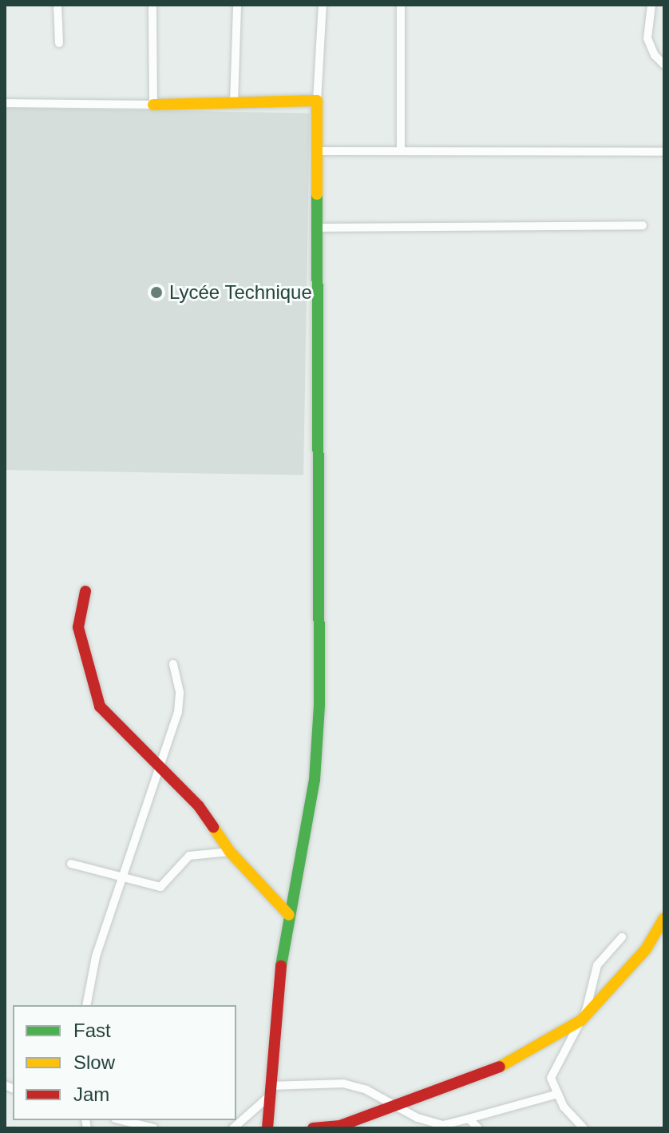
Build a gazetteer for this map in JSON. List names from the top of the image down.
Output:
{
  "places": ["Lycée Technique"],
  "legend": ["Fast", "Slow", "Jam"]
}
